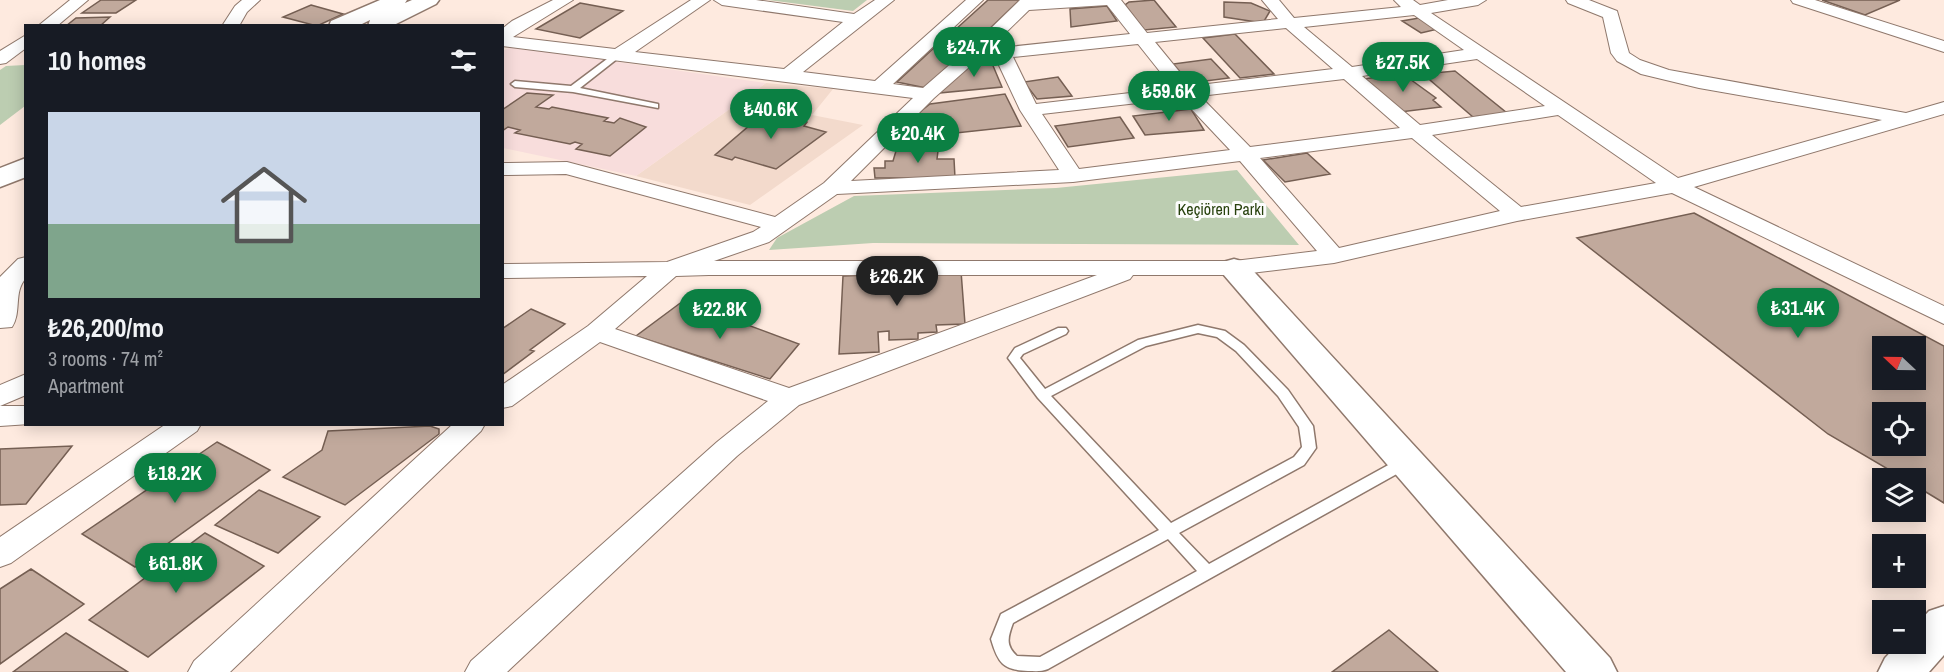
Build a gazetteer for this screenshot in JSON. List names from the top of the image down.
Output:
{
  "parks": ["Keçiören Parkı"],
  "north": "left",
  "page": {
    "heading": "10 homes",
    "price": [
      "₺24.7K",
      "₺27.5K",
      "₺59.6K",
      "₺40.6K",
      "₺20.4K",
      "₺26.2K",
      "₺31.4K",
      "₺22.8K",
      "₺18.2K",
      "₺61.8K"
    ],
    "list": [
      {
        "name": "₺26,200/mo",
        "note": "3 rooms · 74 m² · Apartment"
      }
    ],
    "map_buttons": ["+", "−"]
  }
}
